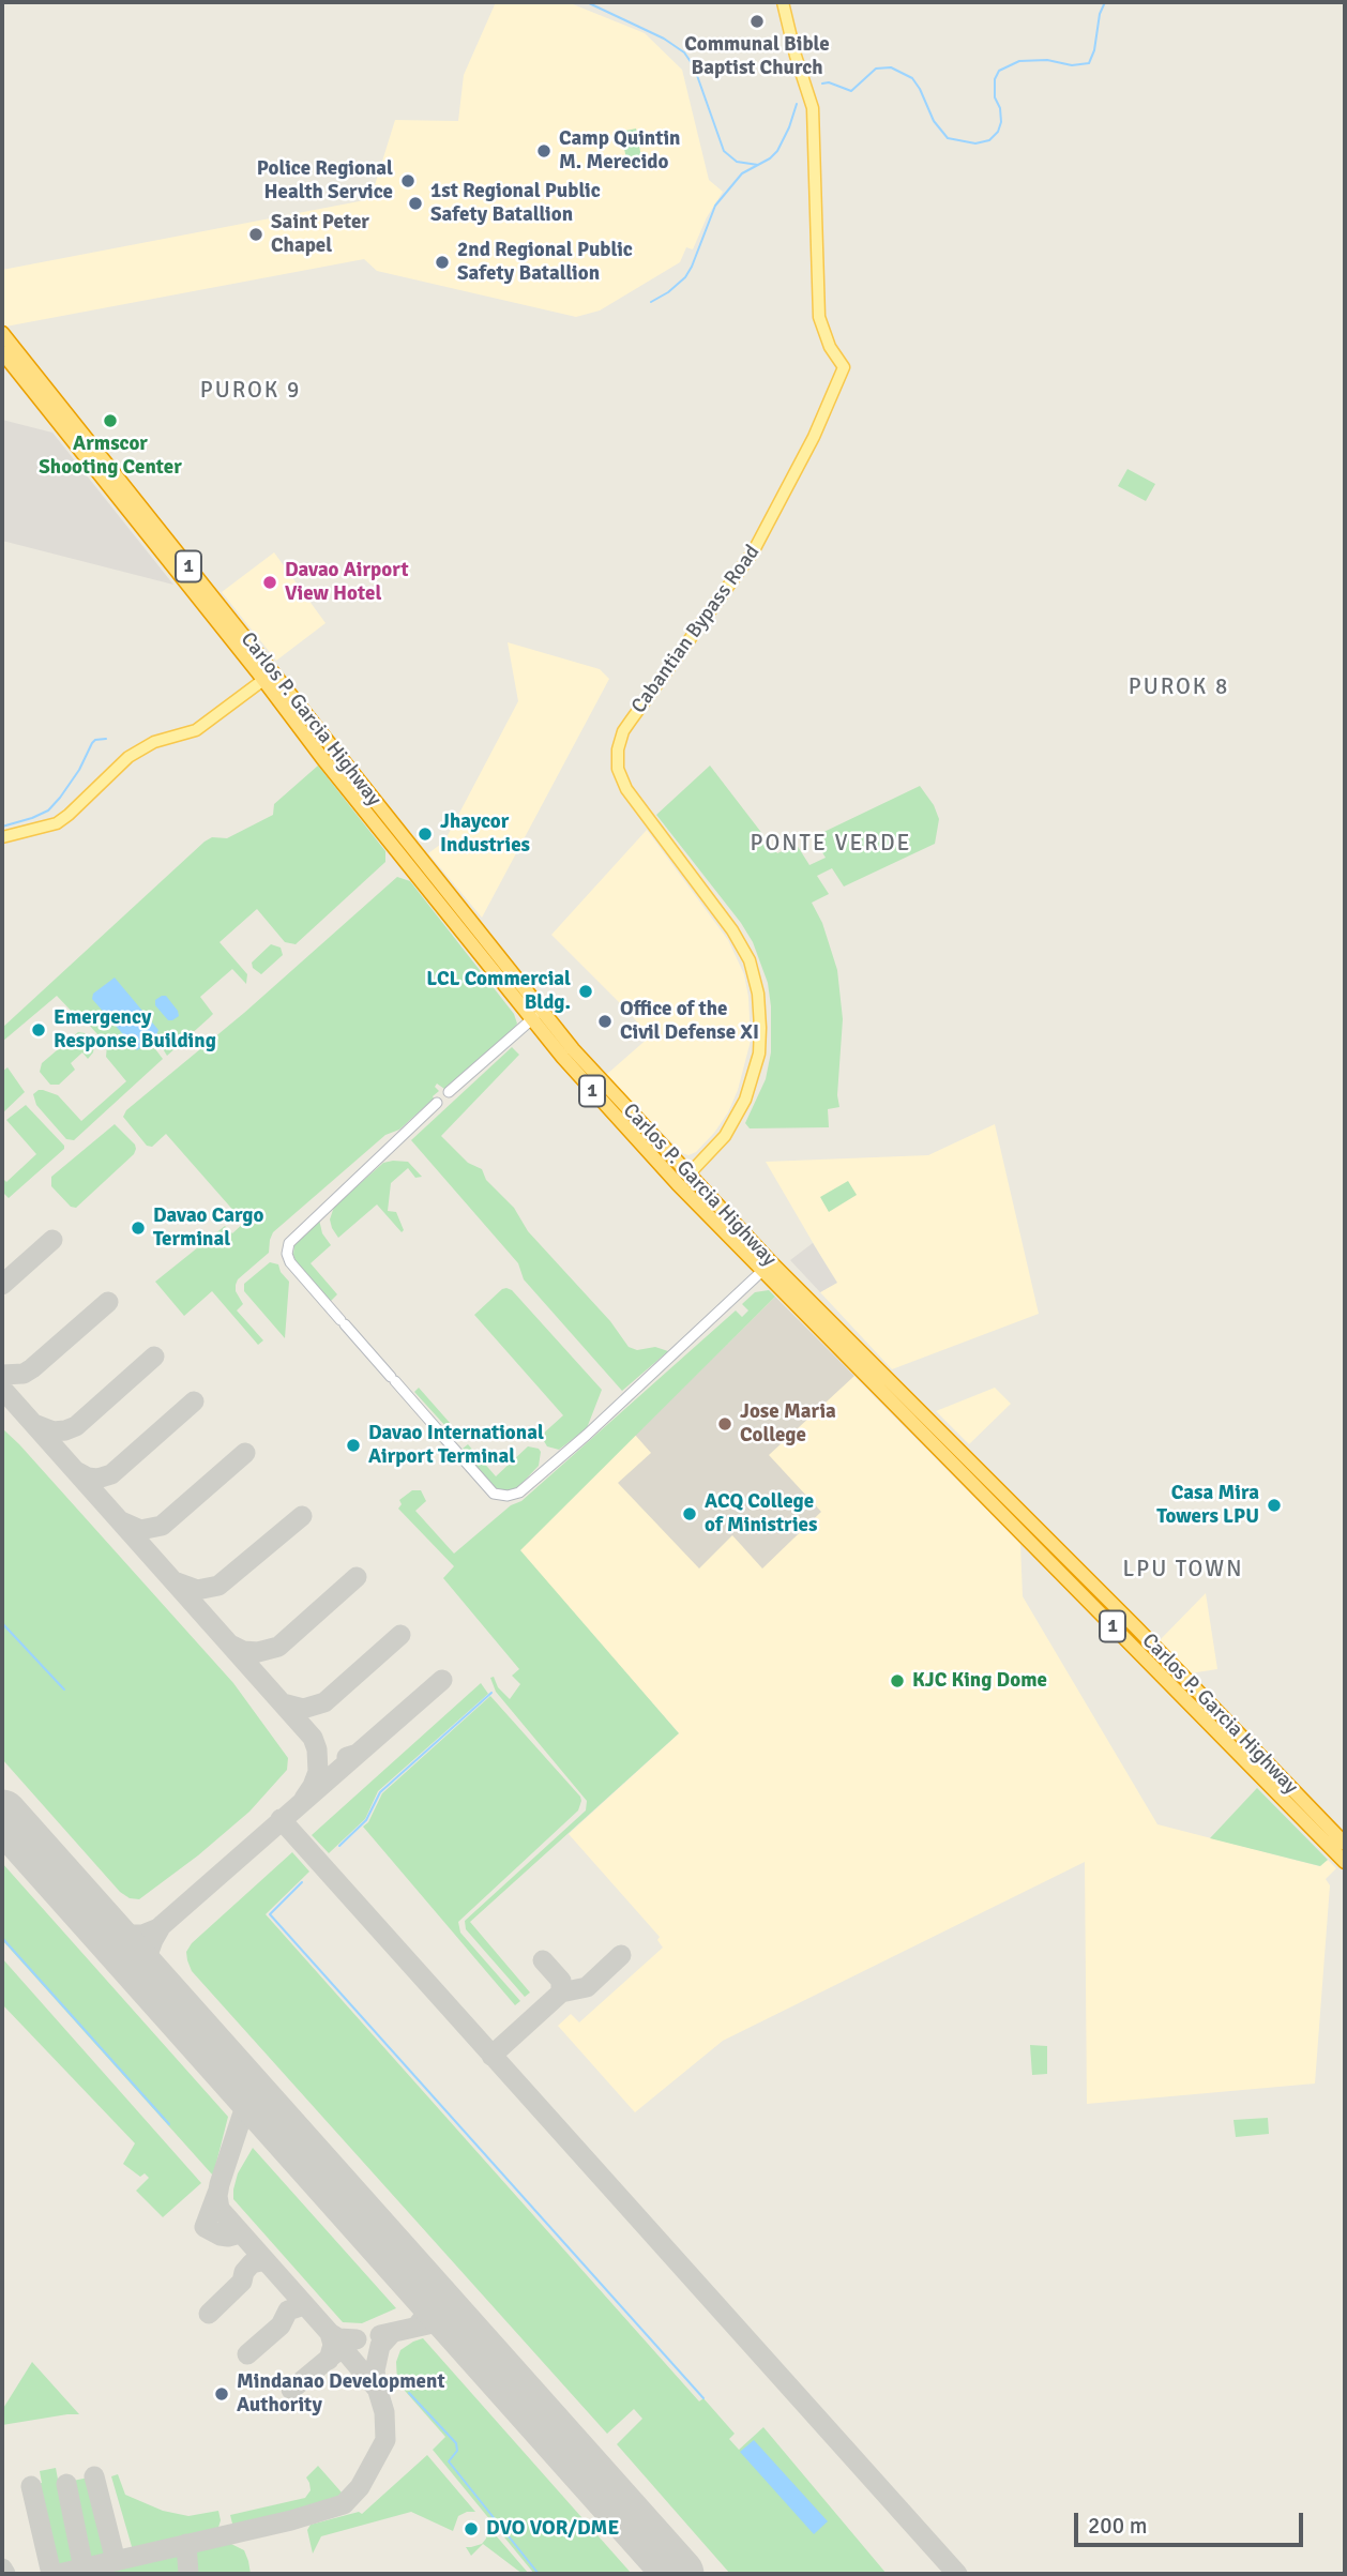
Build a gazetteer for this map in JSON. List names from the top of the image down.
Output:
{
  "streets": {
    "highway": ["1", "Carlos P. Garcia Highway"],
    "main road": ["Cabantian Bypass Road"]
  },
  "crossings": [
    ["Cabantian Bypass Road", "Carlos P. Garcia Highway"]
  ],
  "districts": [
    "PUROK 9",
    "PUROK 8",
    "PONTE VERDE",
    "LPU TOWN"
  ],
  "places": [
    "Communal Bible Baptist Church",
    "Camp Quintin M. Merecido",
    "Police Regional Health Service",
    "1st Regional Public Safety Batallion",
    "Saint Peter Chapel",
    "2nd Regional Public Safety Batallion",
    "Armscor Shooting Center",
    "Davao Airport View Hotel",
    "Jhaycor Industries",
    "LCL Commercial Bldg.",
    "Office of the Civil Defense XI",
    "Emergency Response Building",
    "Davao Cargo Terminal",
    "Jose Maria College",
    "Davao International Airport Terminal",
    "Casa Mira Towers LPU",
    "ACQ College of Ministries",
    "KJC King Dome",
    "Mindanao Development Authority",
    "DVO VOR/DME"
  ],
  "scale_bar": "200 m"
}
